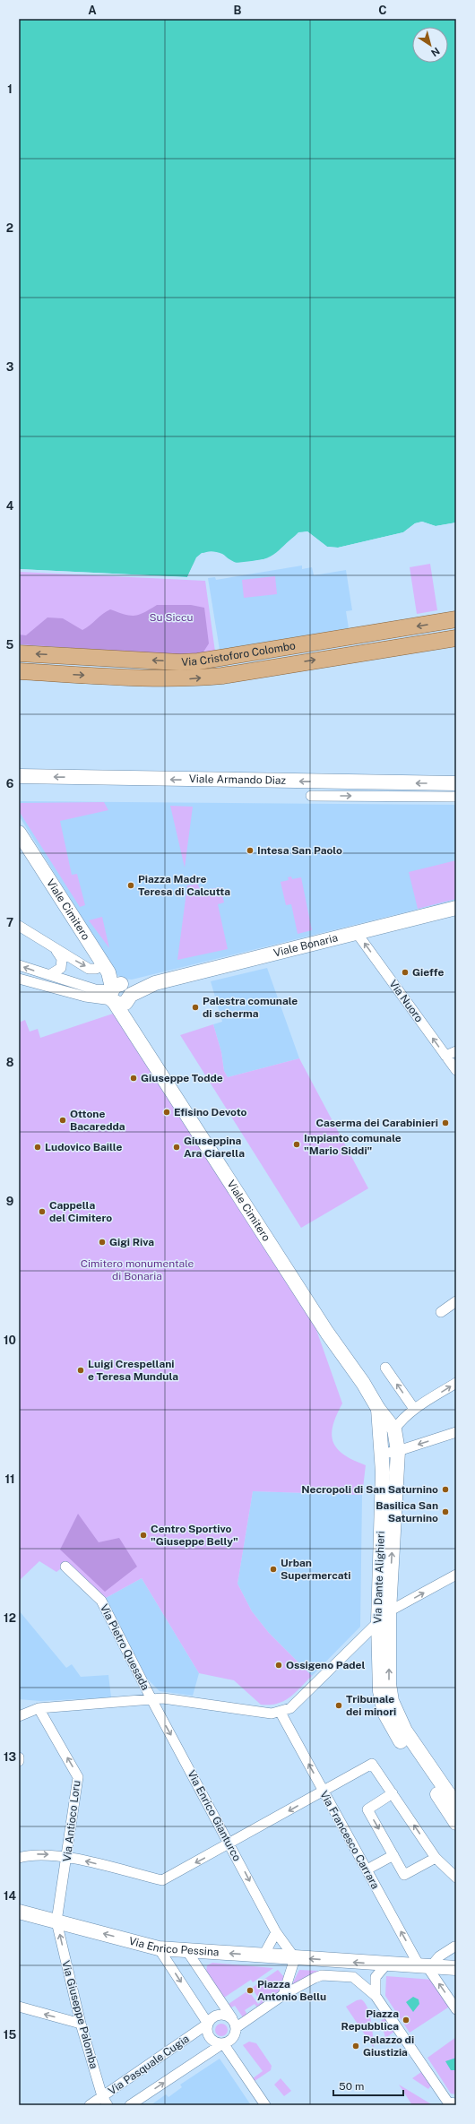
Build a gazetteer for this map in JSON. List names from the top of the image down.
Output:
{
  "streets": {
    "main road": [
      "Via Cristoforo Colombo",
      "Viale Armando Diaz",
      "Viale Cimitero",
      "Viale Bonaria",
      "Via Dante Alighieri",
      "Via Enrico Pessina"
    ],
    "street": [
      "Via Nuoro",
      "Via Pietro Quesada",
      "Via Enrico Gianturco",
      "Via Antioco Loru",
      "Via Francesco Carrara",
      "Via Giuseppe Palomba",
      "Via Pasquale Cugia"
    ]
  },
  "crossings": [
    ["Viale Cimitero", "Viale Bonaria"],
    ["Viale Cimitero", "Via Dante Alighieri"],
    ["Viale Bonaria", "Via Nuoro"],
    ["Via Pietro Quesada", "Via Enrico Gianturco"],
    ["Via Enrico Gianturco", "Via Enrico Pessina"],
    ["Via Antioco Loru", "Via Enrico Pessina"],
    ["Via Antioco Loru", "Via Giuseppe Palomba"],
    ["Via Enrico Pessina", "Via Giuseppe Palomba"],
    ["Via Giuseppe Palomba", "Via Pasquale Cugia"]
  ],
  "one_way": [
    "Viale Armando Diaz",
    "Via Nuoro",
    "Via Enrico Gianturco",
    "Via Antioco Loru",
    "Via Enrico Pessina",
    "Via Giuseppe Palomba"
  ],
  "parks": ["Su Siccu", "Cimitero monumentale di Bonaria"],
  "places": [
    "Intesa San Paolo",
    "Piazza Madre Teresa di Calcutta",
    "Gieffe",
    "Palestra comunale di scherma",
    "Giuseppe Todde",
    "Efisino Devoto",
    "Ottone Bacaredda",
    "Caserma dei Carabinieri",
    "Impianto comunale \"Mario Siddi\"",
    "Ludovico Baille",
    "Giuseppina Ara Ciarella",
    "Cappella del Cimitero",
    "Gigi Riva",
    "Luigi Crespellani e Teresa Mundula",
    "Necropoli di San Saturnino",
    "Basilica San Saturnino",
    "Centro Sportivo \"Giuseppe Belly\"",
    "Urban Supermercati",
    "Ossigeno Padel",
    "Tribunale dei minori",
    "Piazza Antonio Bellu",
    "Piazza Repubblica",
    "Palazzo di Giustizia"
  ],
  "scale_bar": "50 m",
  "north": "bottom right",
  "grid": {
    "columns": ["A", "B", "C"],
    "rows": [
      "1",
      "2",
      "3",
      "4",
      "5",
      "6",
      "7",
      "8",
      "9",
      "10",
      "11",
      "12",
      "13",
      "14",
      "15"
    ]
  }
}
